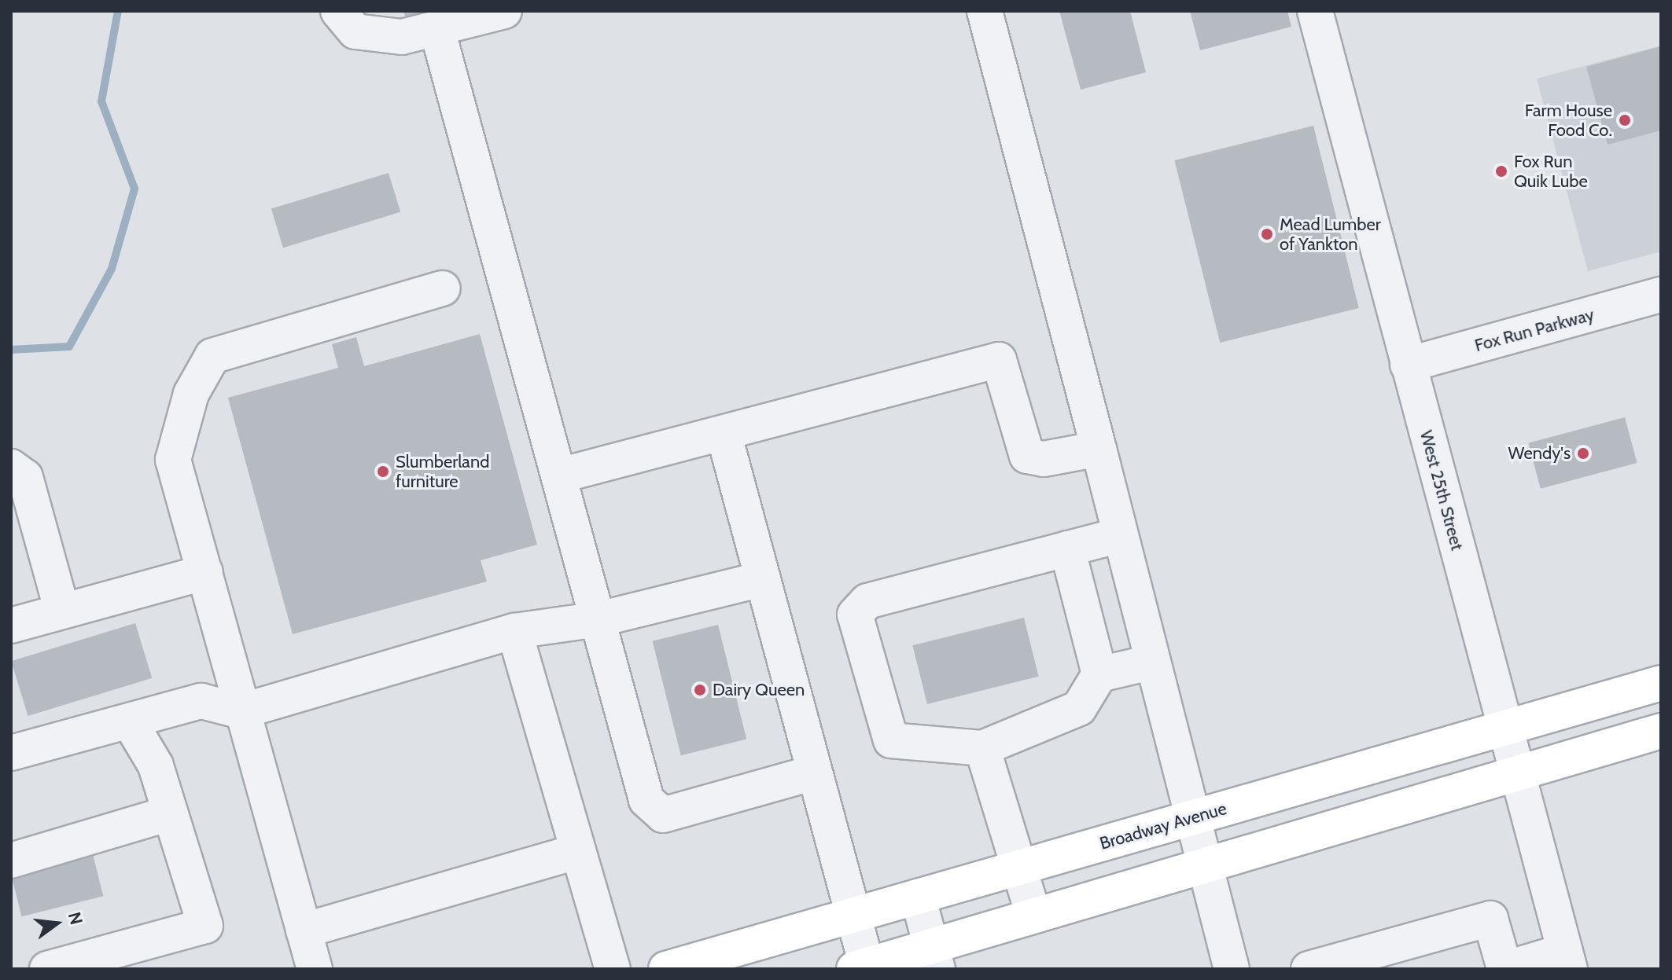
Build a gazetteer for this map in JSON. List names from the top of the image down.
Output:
{
  "streets": {
    "highway": ["Broadway Avenue"],
    "street": ["Fox Run Parkway", "West 25th Street"]
  },
  "crossings": [
    ["Fox Run Parkway", "West 25th Street"],
    ["West 25th Street", "Broadway Avenue"]
  ],
  "places": [
    "Farm House Food Co.",
    "Fox Run Quik Lube",
    "Mead Lumber of Yankton",
    "Wendy's",
    "Slumberland furniture",
    "Dairy Queen"
  ],
  "north": "right"
}
